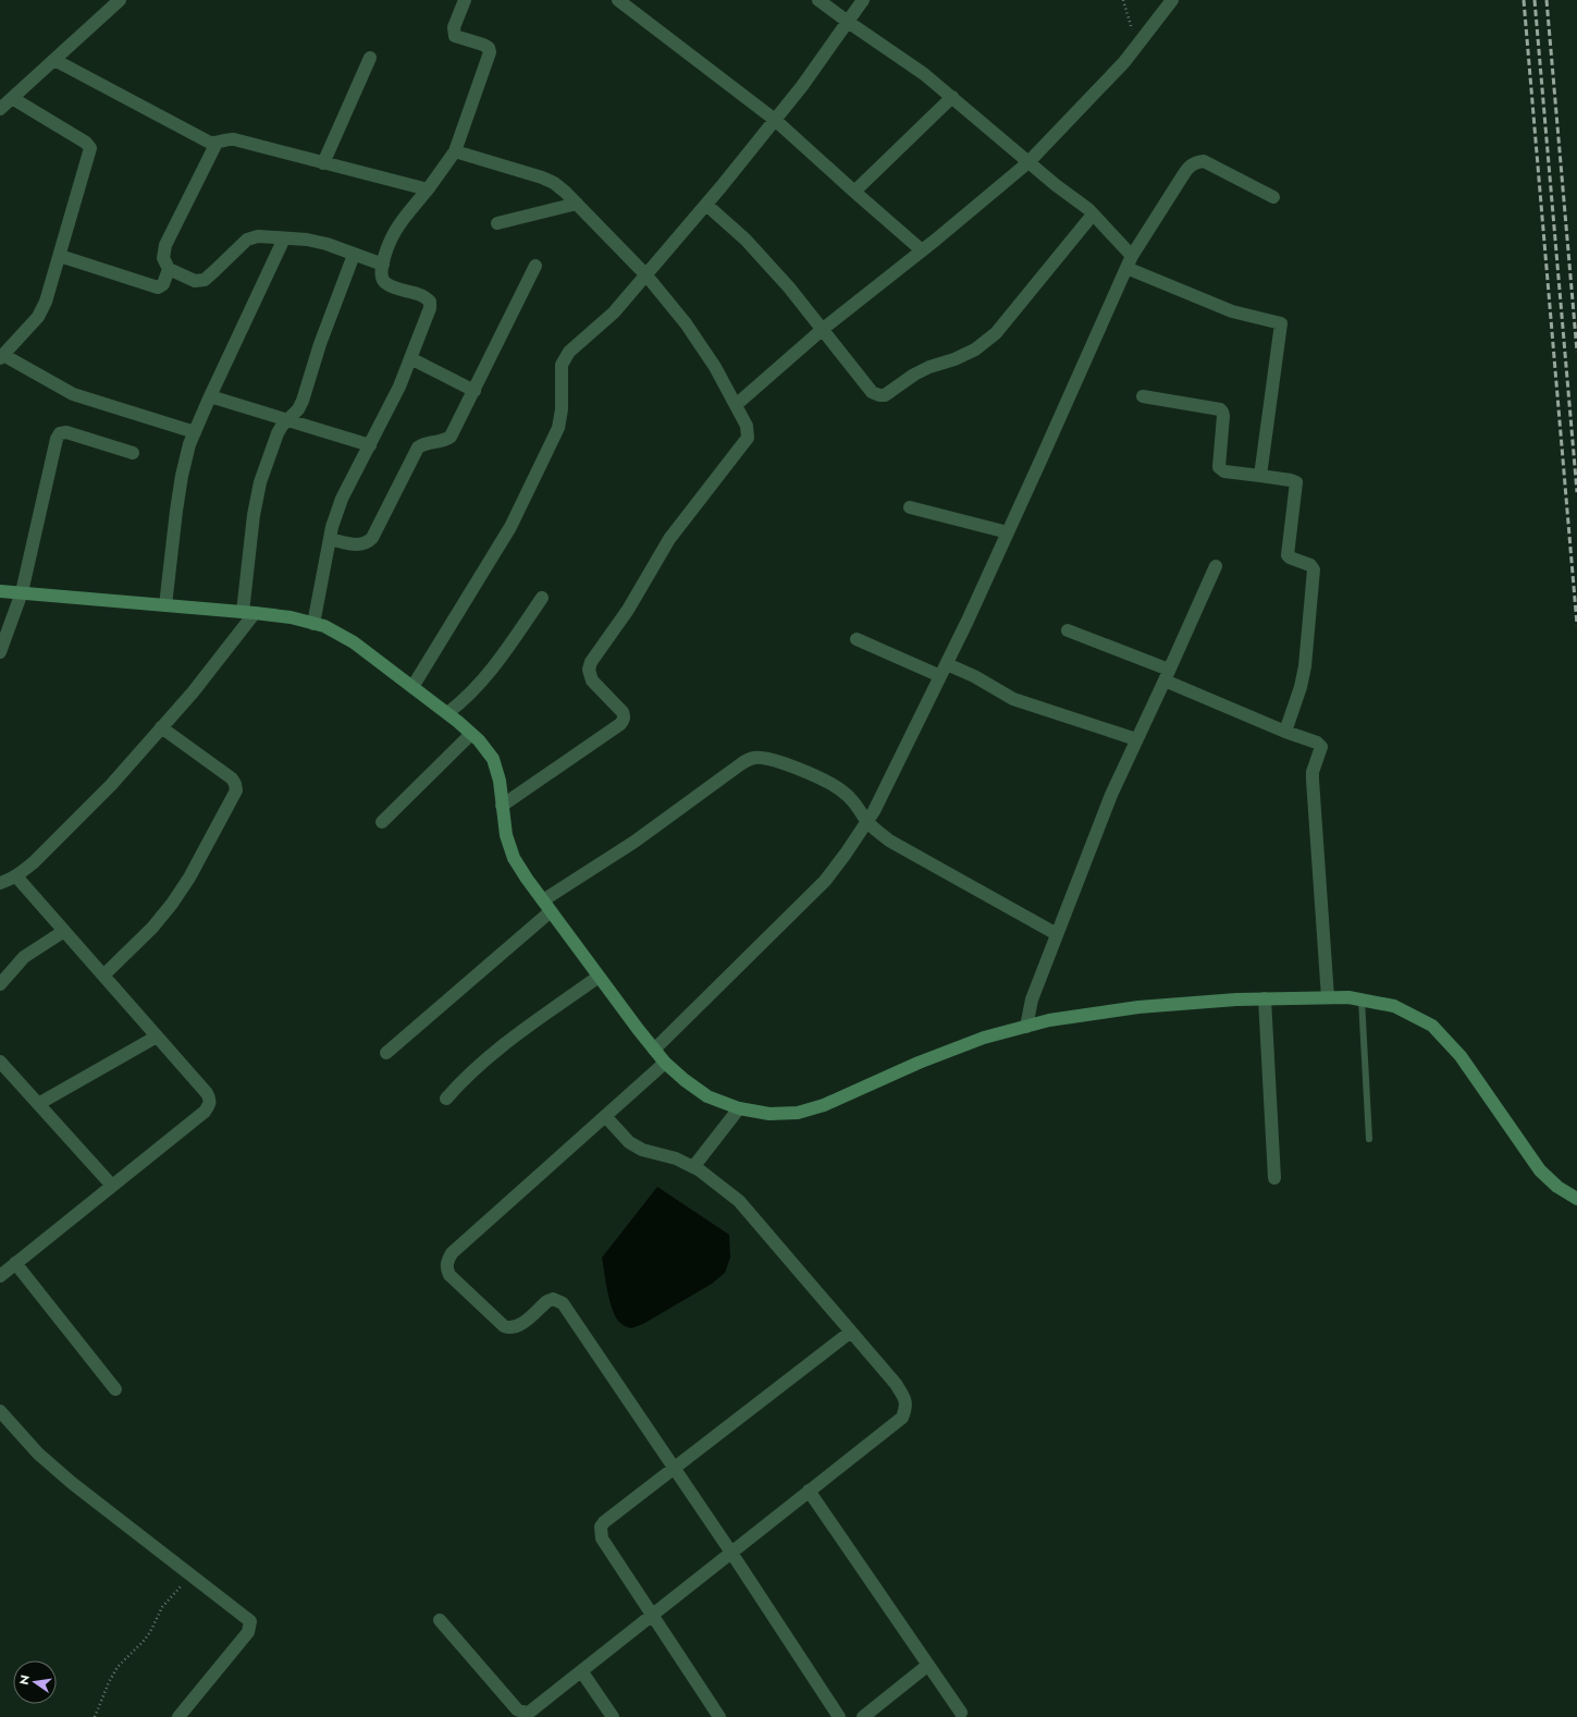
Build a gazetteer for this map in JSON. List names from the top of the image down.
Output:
{
  "north": "left"
}
